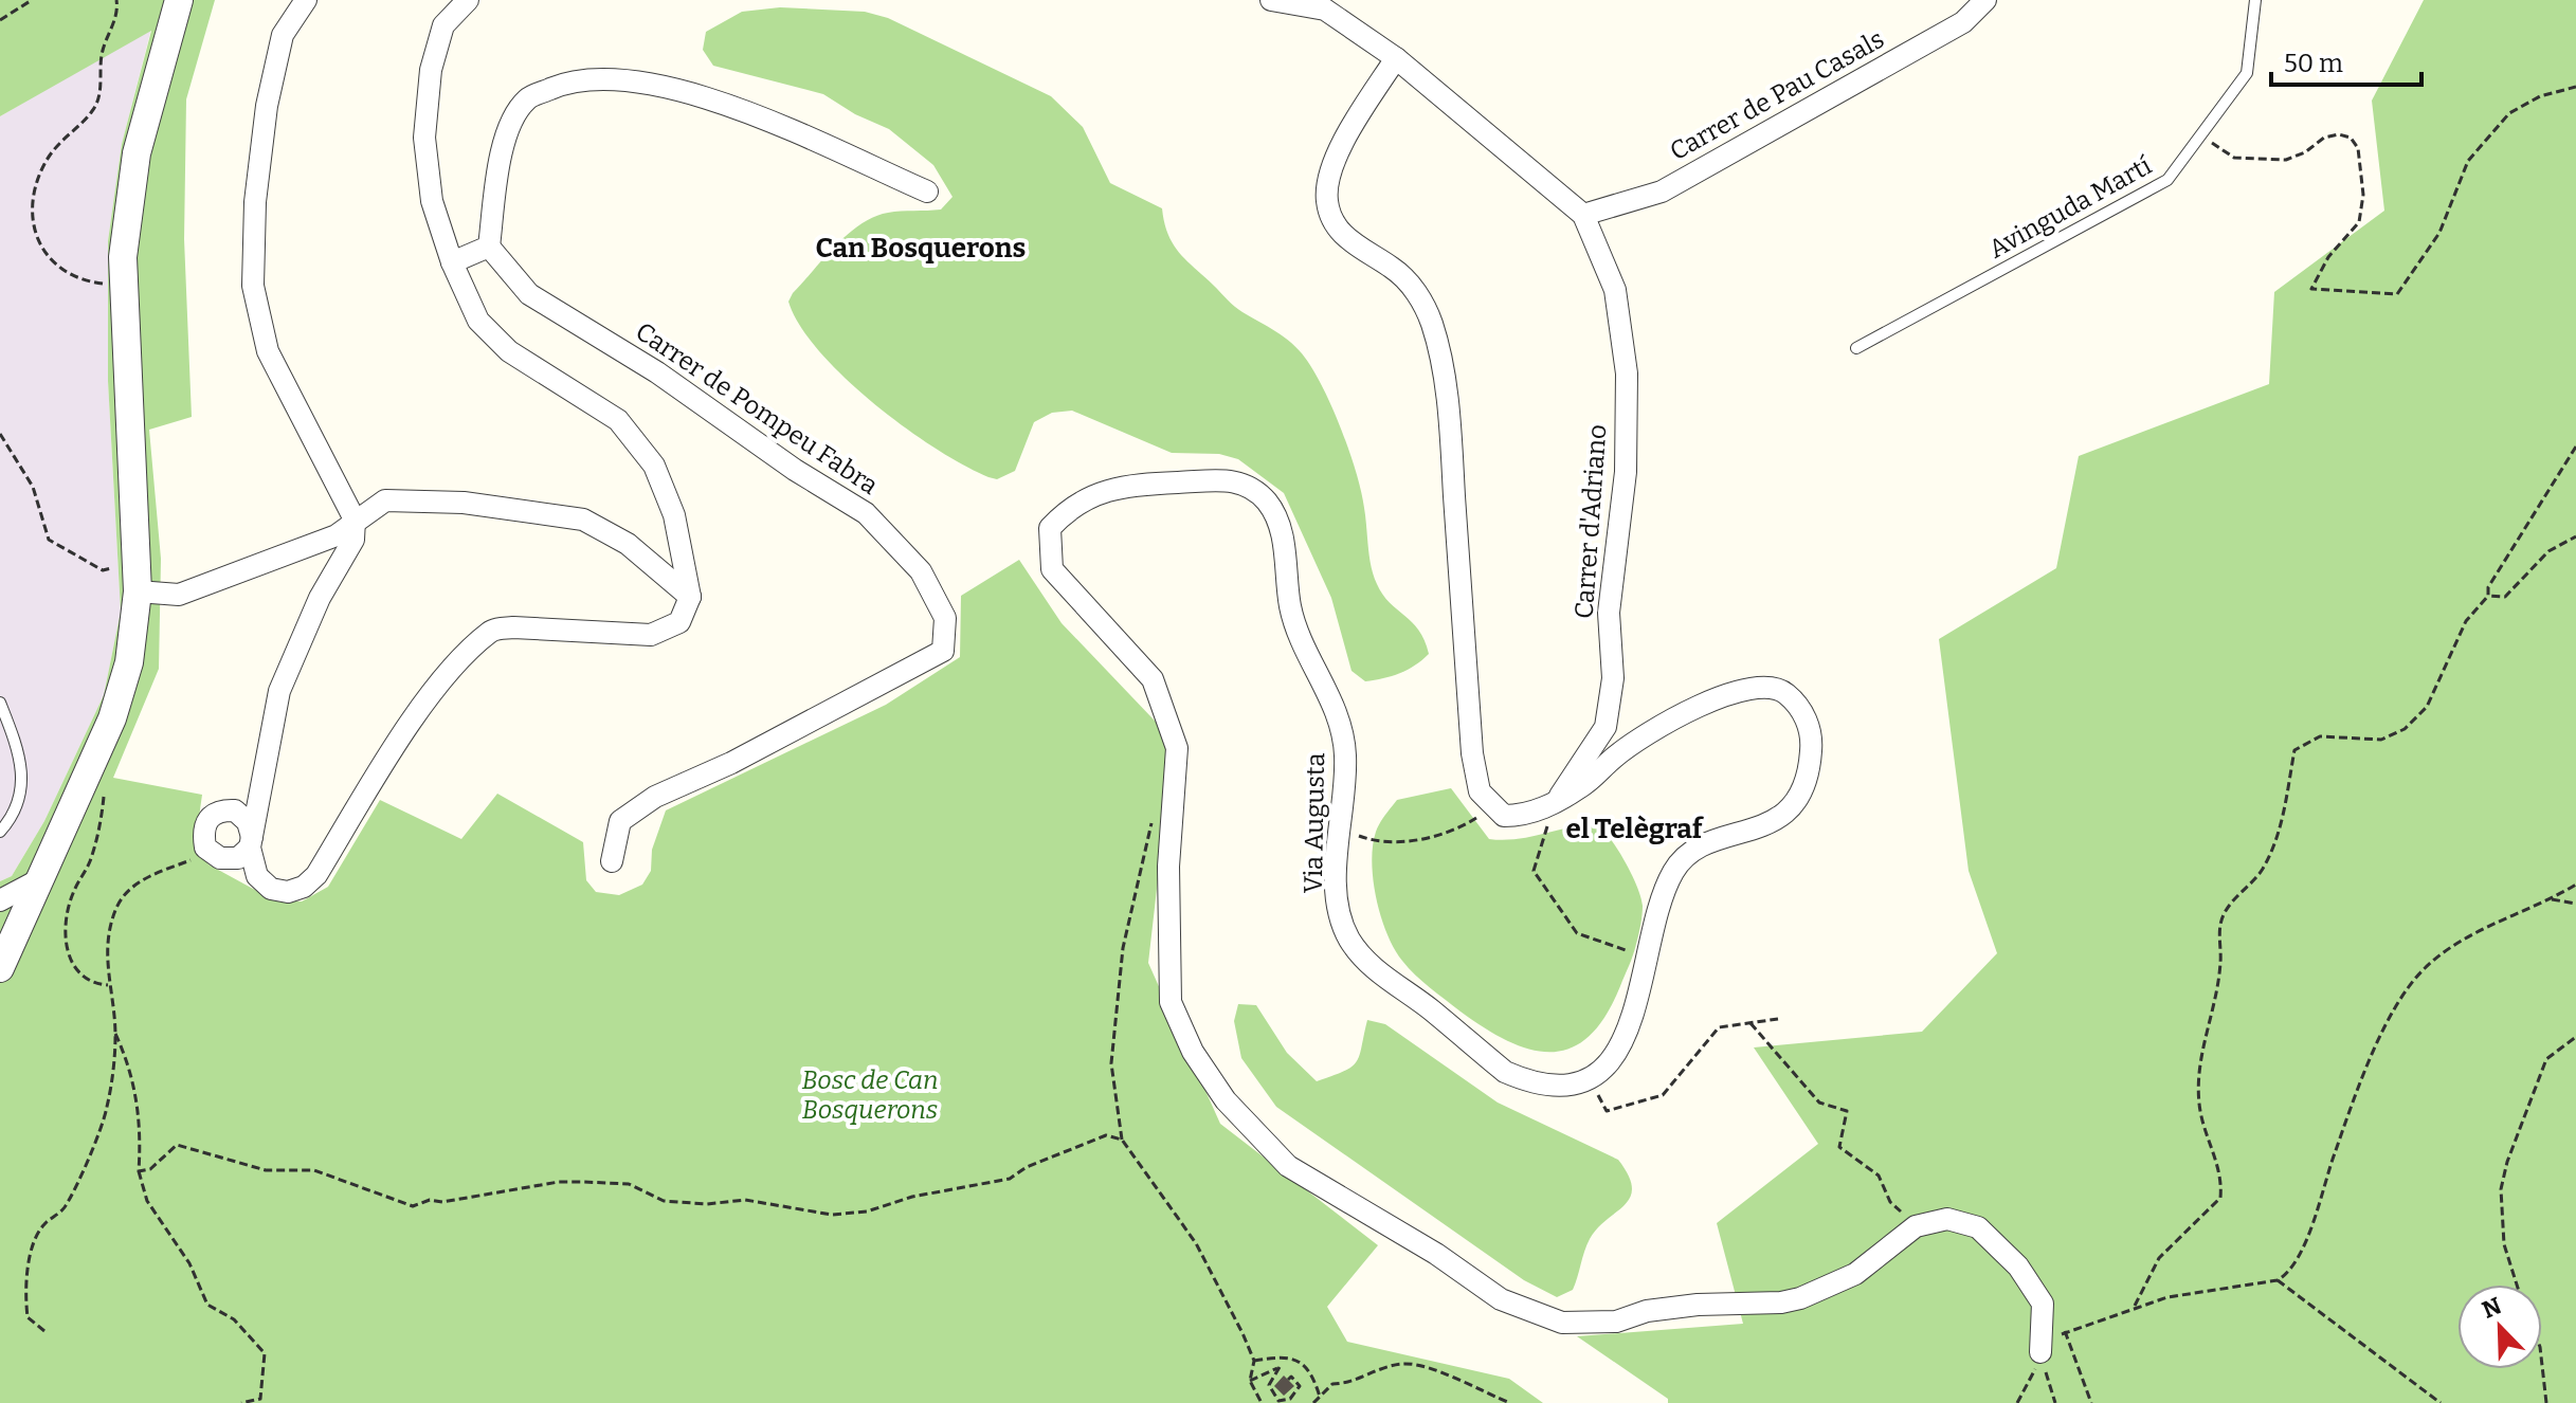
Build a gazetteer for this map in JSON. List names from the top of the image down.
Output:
{
  "streets": {
    "street": [
      "Carrer de Pau Casals",
      "Carrer de Pompeu Fabra",
      "Carrer d'Adriano",
      "Via Augusta"
    ],
    "lane": ["Avinguda Martí"]
  },
  "crossings": [
    ["Carrer de Pau Casals", "Carrer d'Adriano"]
  ],
  "districts": ["Can Bosquerons", "el Telègraf"],
  "parks": ["Bosc de Can Bosquerons"],
  "scale_bar": "50 m",
  "north": "top left"
}
